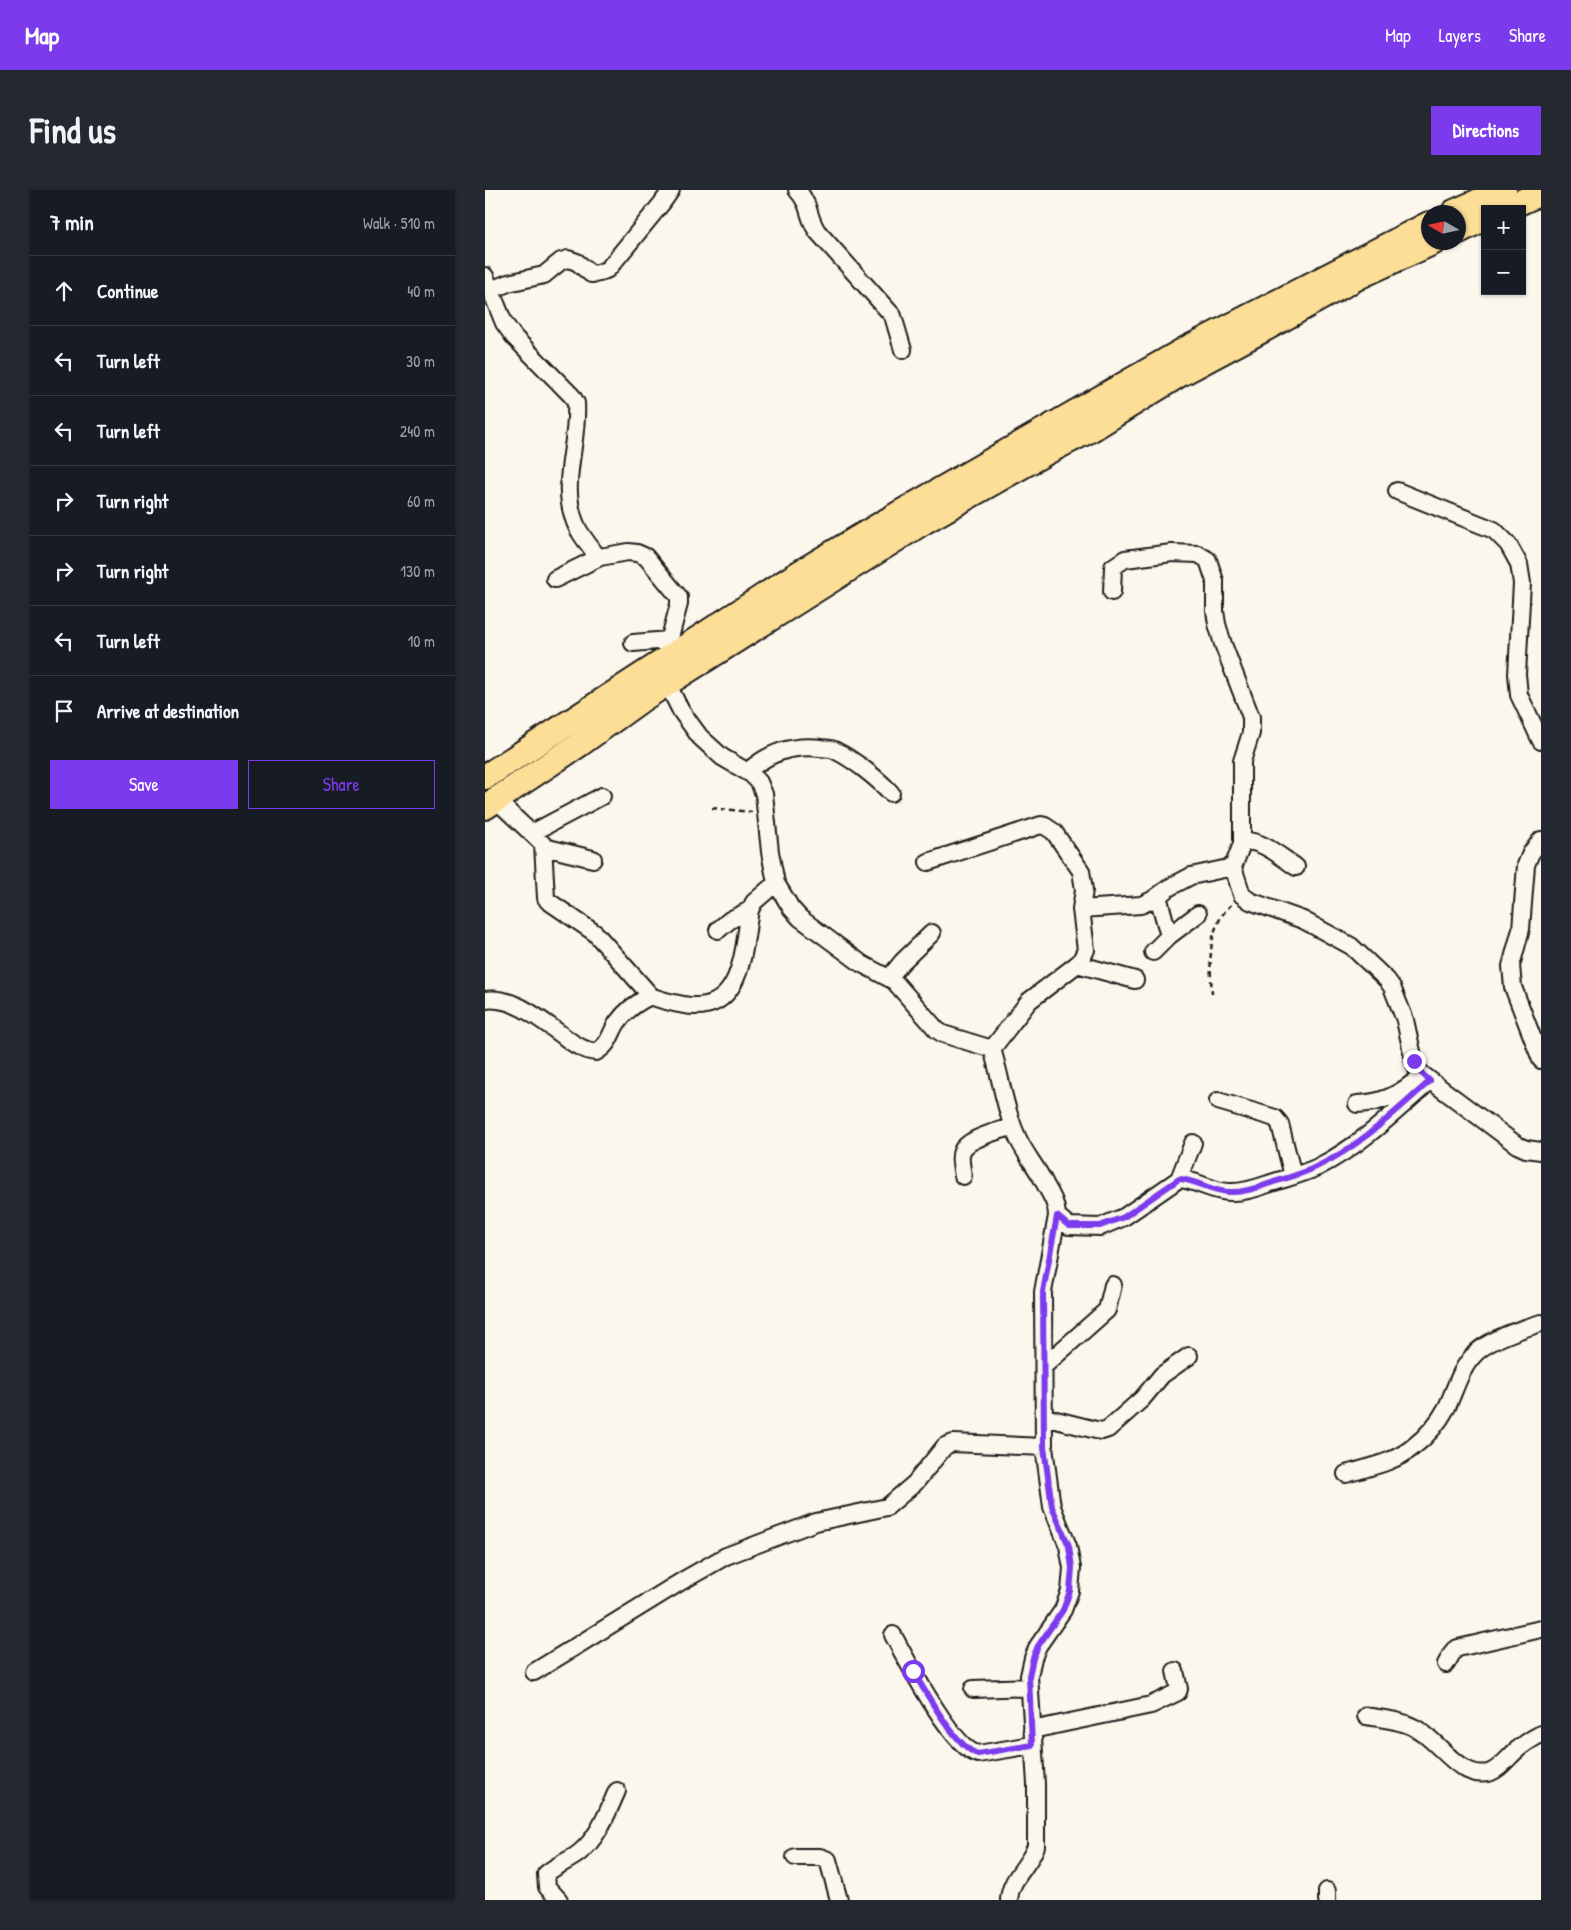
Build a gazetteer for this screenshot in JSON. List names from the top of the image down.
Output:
{
  "north": "left",
  "page": {
    "header": "Map",
    "nav": ["Map", "Layers", "Share"],
    "buttons": [
      "Directions",
      ["Save", "Share"]
    ],
    "title": "Find us",
    "heading": ["7 min", "Walk · 510 m"],
    "map_buttons": ["+", "−"],
    "list": [
      ["Continue", "40 m"],
      ["Turn left", "30 m"],
      ["Turn left", "240 m"],
      ["Turn right", "60 m"],
      ["Turn right", "130 m"],
      ["Turn left", "10 m"],
      "Arrive at destination"
    ]
  }
}
